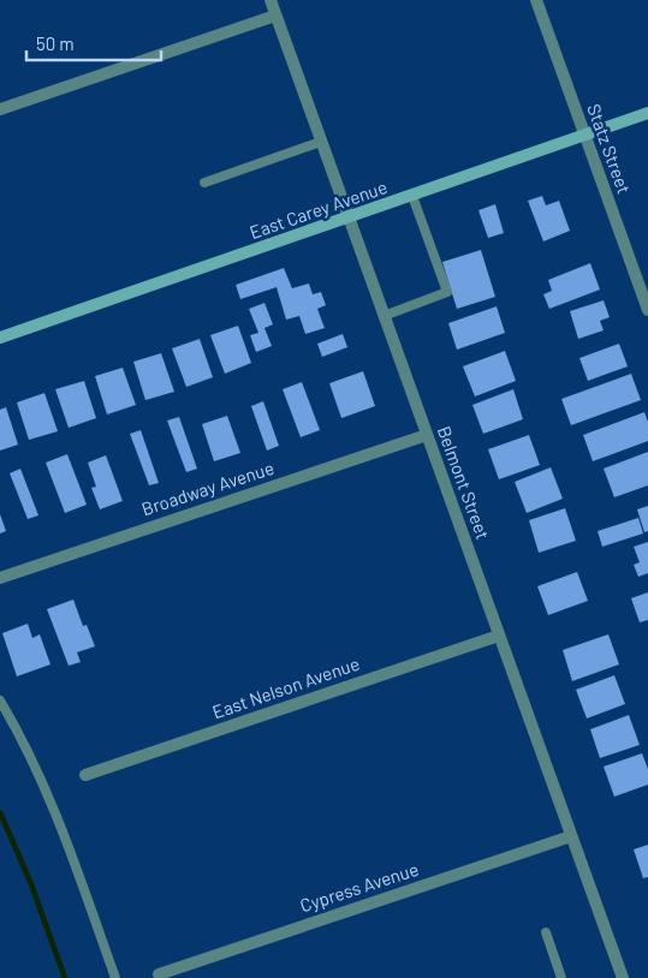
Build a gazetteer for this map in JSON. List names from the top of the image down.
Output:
{
  "streets": {
    "main road": ["East Carey Avenue"],
    "street": [
      "Statz Street",
      "Belmont Street",
      "Broadway Avenue",
      "East Nelson Avenue",
      "Cypress Avenue"
    ]
  },
  "crossings": [
    ["Statz Street", "East Carey Avenue"],
    ["East Carey Avenue", "Belmont Street"],
    ["Belmont Street", "Broadway Avenue"],
    ["Belmont Street", "East Nelson Avenue"],
    ["Belmont Street", "Cypress Avenue"]
  ],
  "scale_bar": "50 m"
}
